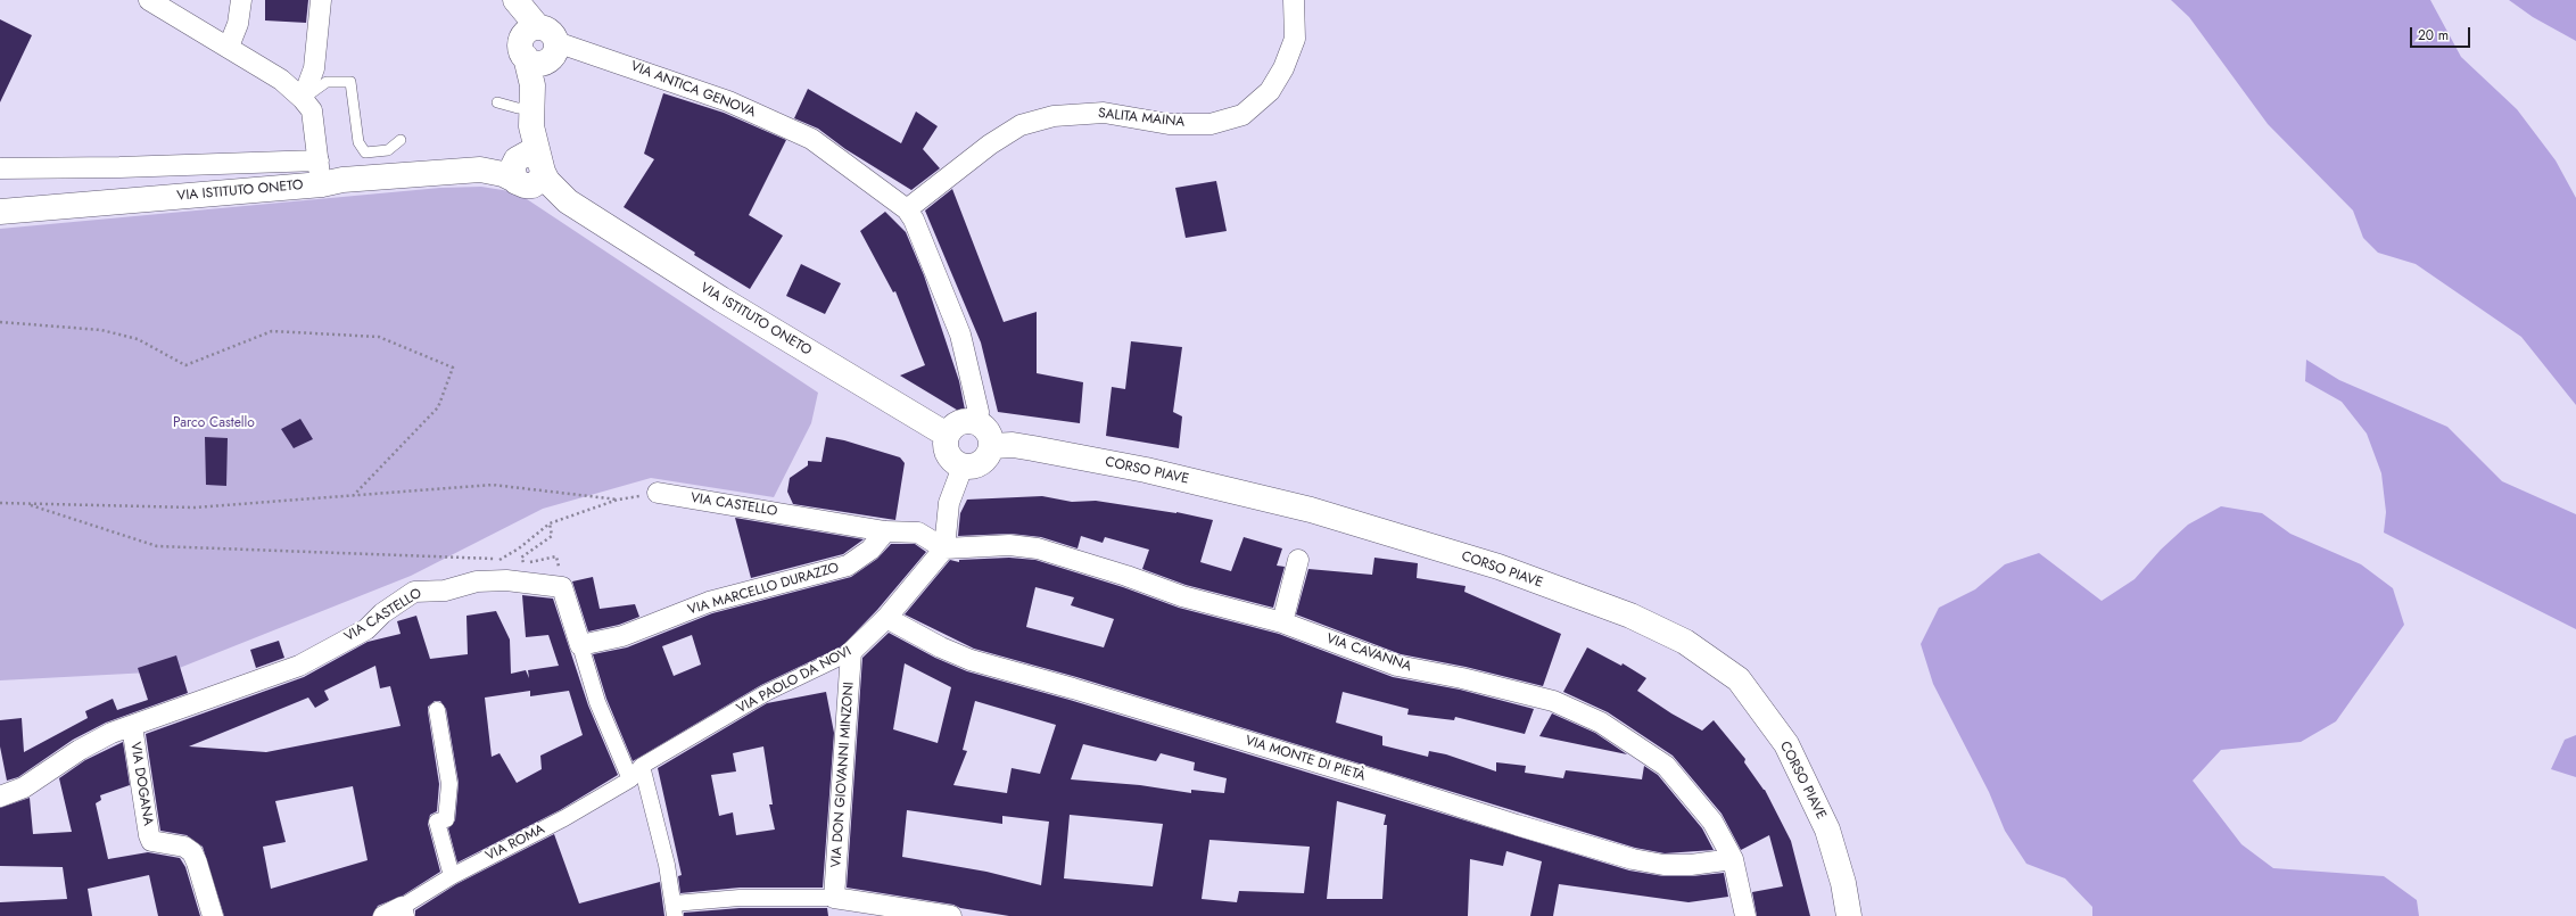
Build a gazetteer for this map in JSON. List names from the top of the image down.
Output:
{
  "streets": {
    "main road": ["VIA ISTITUTO ONETO", "CORSO PIAVE"],
    "street": [
      "VIA ANTICA GENOVA",
      "SALITA MAINA",
      "VIA CASTELLO",
      "VIA MARCELLO DURAZZO",
      "VIA CAVANNA",
      "VIA PAOLO DA NOVI",
      "VIA MONTE DI PIETÀ",
      "VIA DON GIOVANNI MINZONI",
      "VIA DOGANA",
      "VIA ROMA"
    ]
  },
  "crossings": [
    ["VIA ANTICA GENOVA", "SALITA MAINA"],
    ["VIA ANTICA GENOVA", "VIA ISTITUTO ONETO"],
    ["VIA ANTICA GENOVA", "CORSO PIAVE"],
    ["VIA ISTITUTO ONETO", "CORSO PIAVE"],
    ["VIA CASTELLO", "VIA MARCELLO DURAZZO"],
    ["VIA CASTELLO", "VIA CAVANNA"],
    ["VIA CASTELLO", "VIA PAOLO DA NOVI"],
    ["VIA CASTELLO", "VIA DOGANA"],
    ["VIA CAVANNA", "VIA PAOLO DA NOVI"],
    ["VIA CAVANNA", "VIA MONTE DI PIETÀ"],
    ["VIA PAOLO DA NOVI", "VIA MONTE DI PIETÀ"],
    ["VIA PAOLO DA NOVI", "VIA DON GIOVANNI MINZONI"],
    ["VIA PAOLO DA NOVI", "VIA ROMA"]
  ],
  "parks": ["Parco Castello"],
  "scale_bar": "20 m"
}
